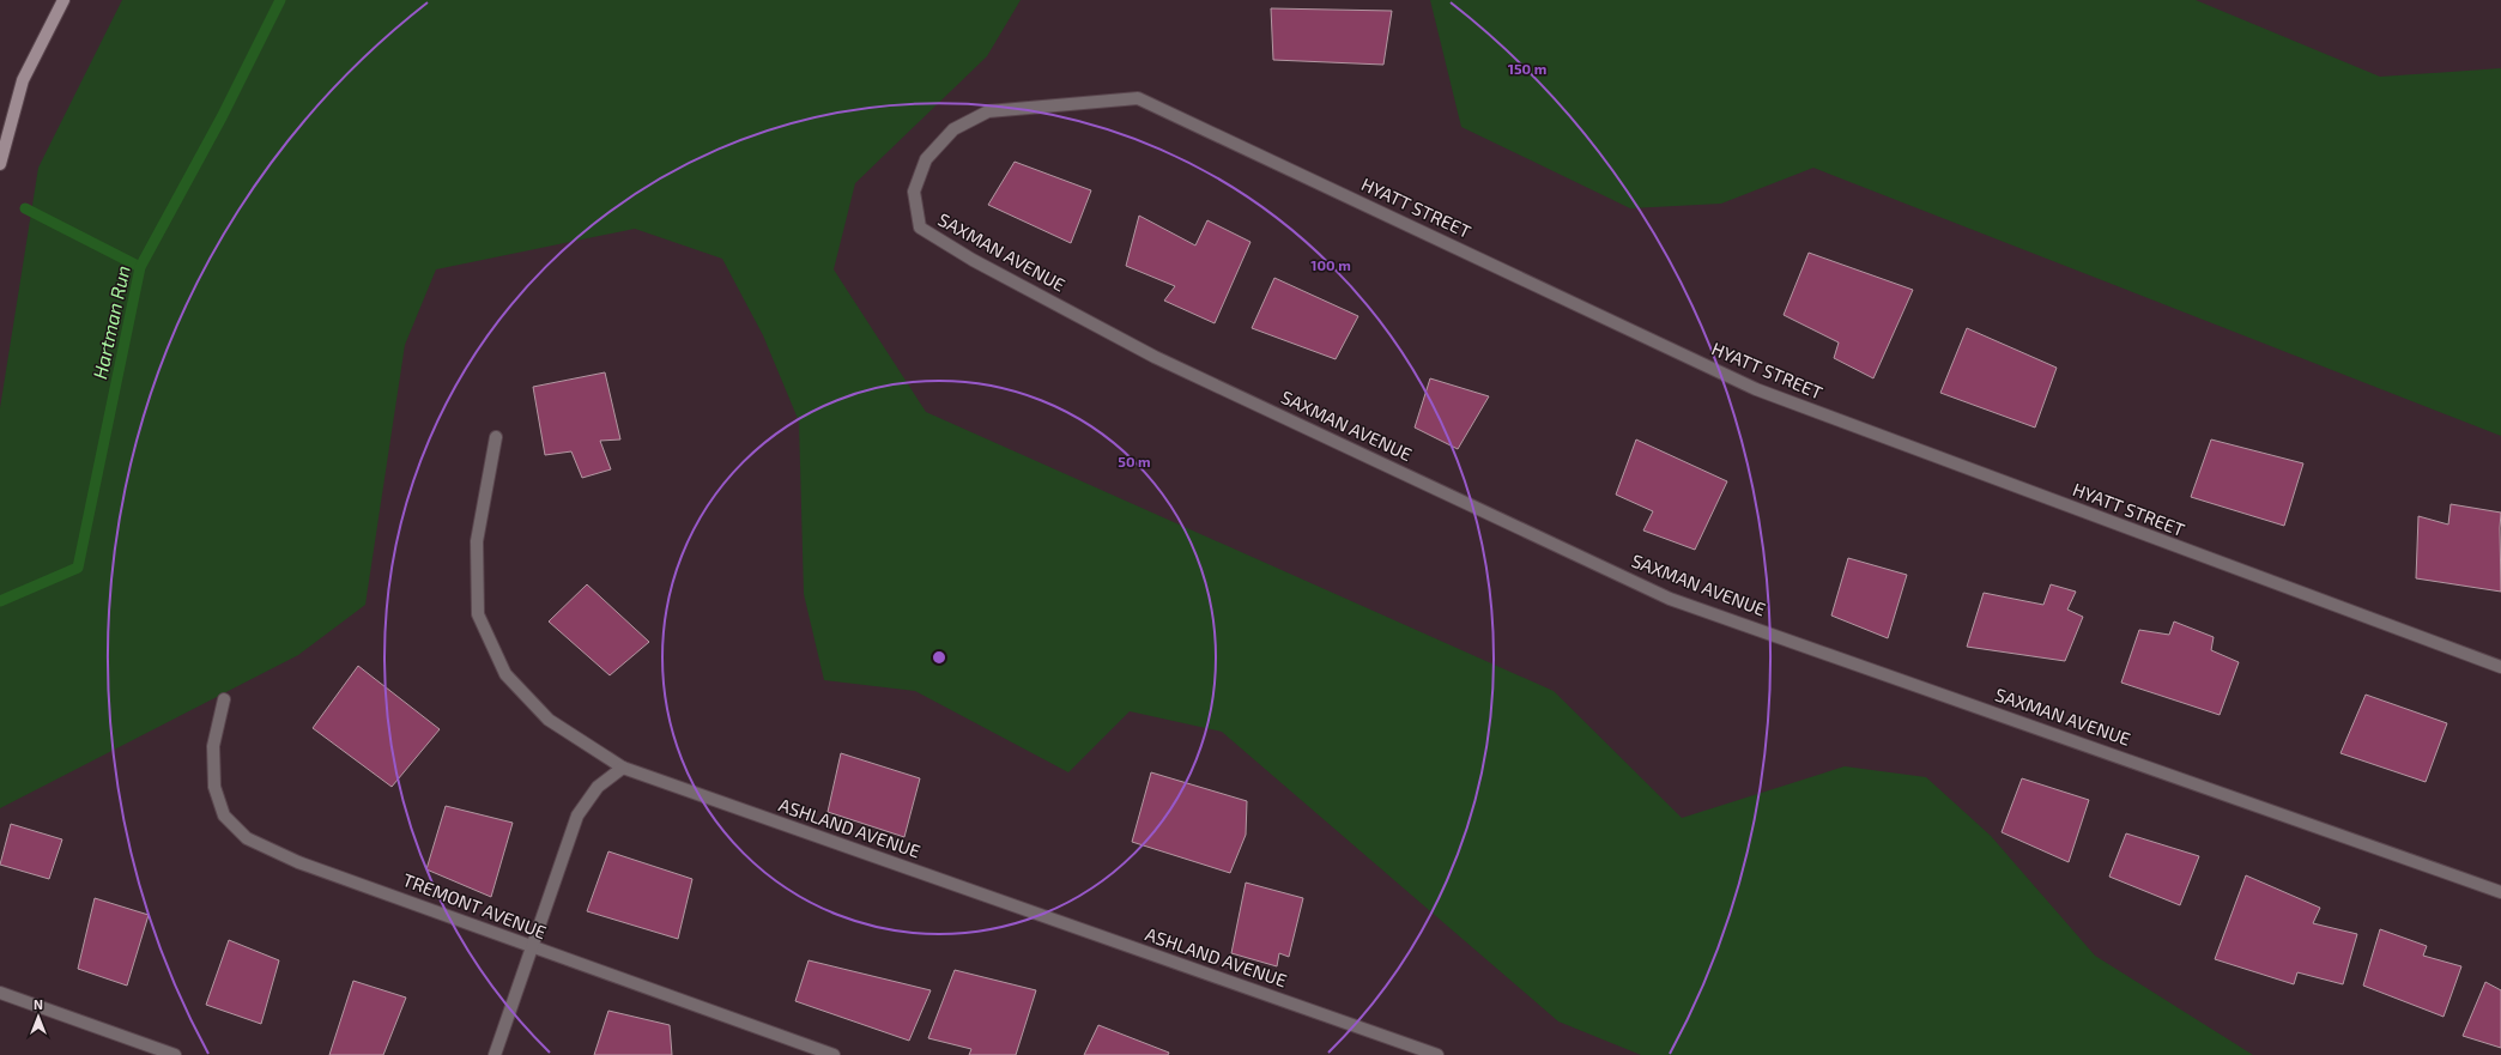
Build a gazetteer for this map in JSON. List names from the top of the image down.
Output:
{
  "streets": {
    "street": [
      "HYATT STREET",
      "SAXMAN AVENUE",
      "ASHLAND AVENUE",
      "TREMONT AVENUE"
    ]
  },
  "crossings": [
    ["HYATT STREET", "SAXMAN AVENUE"]
  ],
  "water": ["Hartman Run"],
  "north": "top",
  "rings": ["150 m", "100 m", "50 m"]
}
